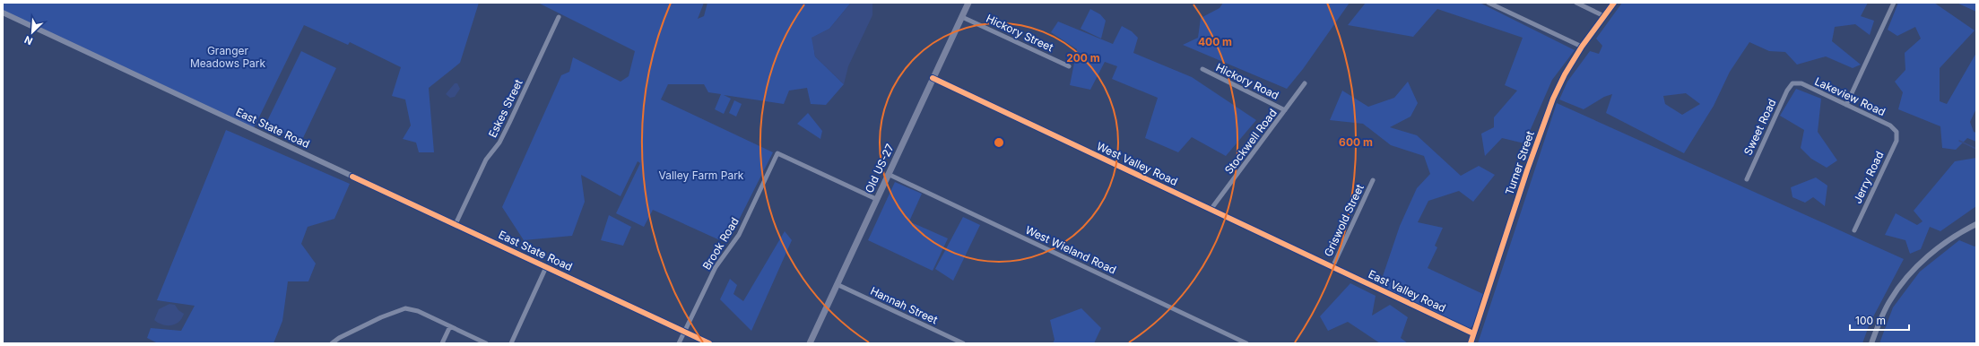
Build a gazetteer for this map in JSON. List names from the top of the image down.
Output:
{
  "streets": {
    "main road": ["Old US-27"],
    "street": [
      "Hickory Street",
      "Hickory Road",
      "Lakeview Road",
      "Eskes Street",
      "Sweet Road",
      "East State Road",
      "Stockwell Road",
      "Turner Street",
      "West Valley Road",
      "Jerry Road",
      "Griswold Street",
      "Brook Road",
      "West Wieland Road",
      "East Valley Road",
      "Hannah Street"
    ]
  },
  "crossings": [
    ["Hickory Street", "Old US-27"],
    ["Hickory Road", "Stockwell Road"],
    ["Lakeview Road", "Sweet Road"],
    ["Lakeview Road", "Jerry Road"],
    ["Eskes Street", "East State Road"],
    ["East State Road", "Brook Road"],
    ["Stockwell Road", "West Valley Road"],
    ["Turner Street", "East Valley Road"],
    ["West Valley Road", "Old US-27"],
    ["West Valley Road", "Griswold Street"],
    ["West Valley Road", "East Valley Road"],
    ["Old US-27", "Brook Road"],
    ["Old US-27", "West Wieland Road"],
    ["Old US-27", "Hannah Street"],
    ["Griswold Street", "East Valley Road"]
  ],
  "parks": ["Granger Meadows Park", "Valley Farm Park"],
  "scale_bar": "100 m",
  "north": "bottom left",
  "rings": ["400 m", "200 m", "600 m"]
}
